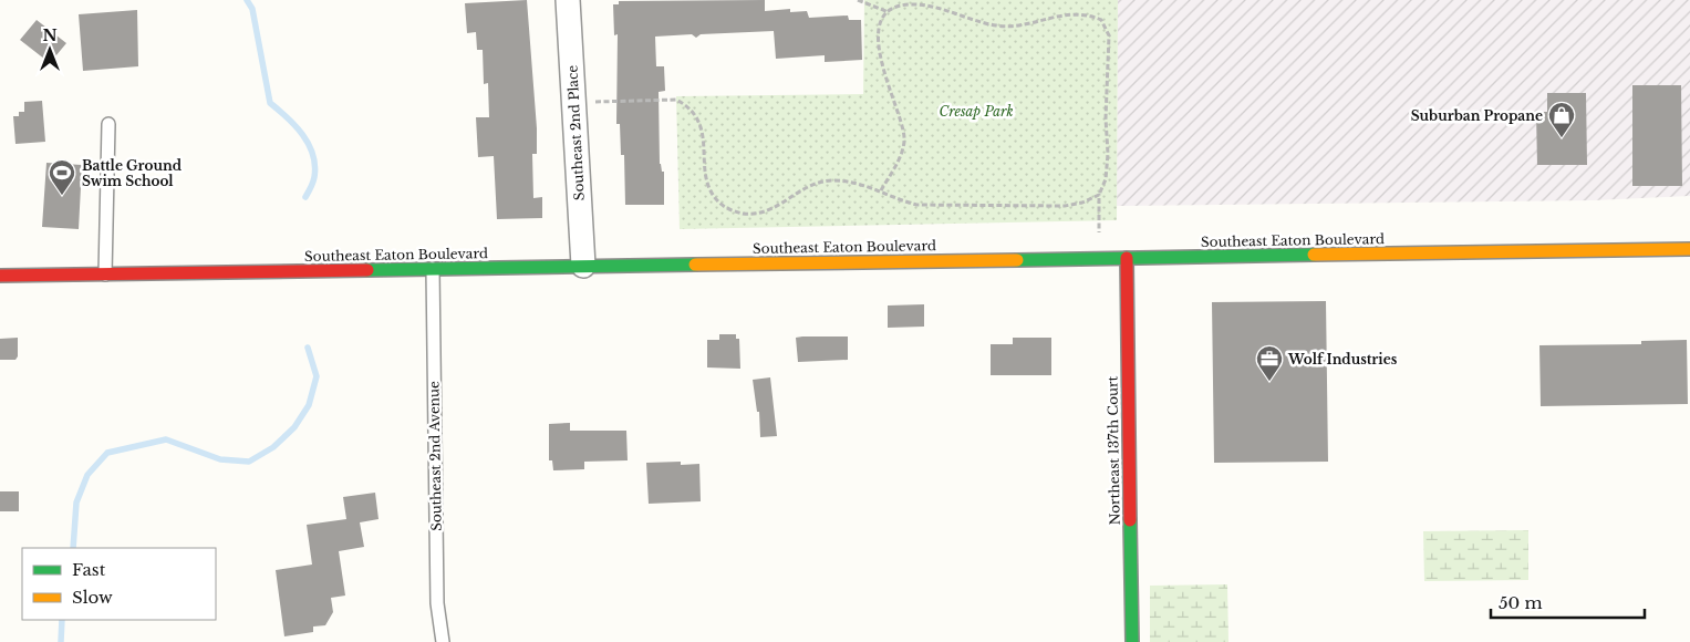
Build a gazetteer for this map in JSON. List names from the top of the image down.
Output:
{
  "streets": {
    "main road": ["Southeast Eaton Boulevard", "Northeast 137th Court"],
    "street": ["Southeast 2nd Place"],
    "lane": ["Southeast 2nd Avenue"]
  },
  "crossings": [
    ["Southeast 2nd Place", "Southeast Eaton Boulevard"],
    ["Southeast Eaton Boulevard", "Northeast 137th Court"],
    ["Southeast Eaton Boulevard", "Southeast 2nd Avenue"]
  ],
  "parks": ["Cresap Park"],
  "places": {
    "shop": ["Suburban Propane"],
    "sports": ["Battle Ground Swim School"],
    "office": ["Wolf Industries"]
  },
  "legend": ["Fast", "Slow"],
  "scale_bar": "50 m",
  "north": "top"
}
